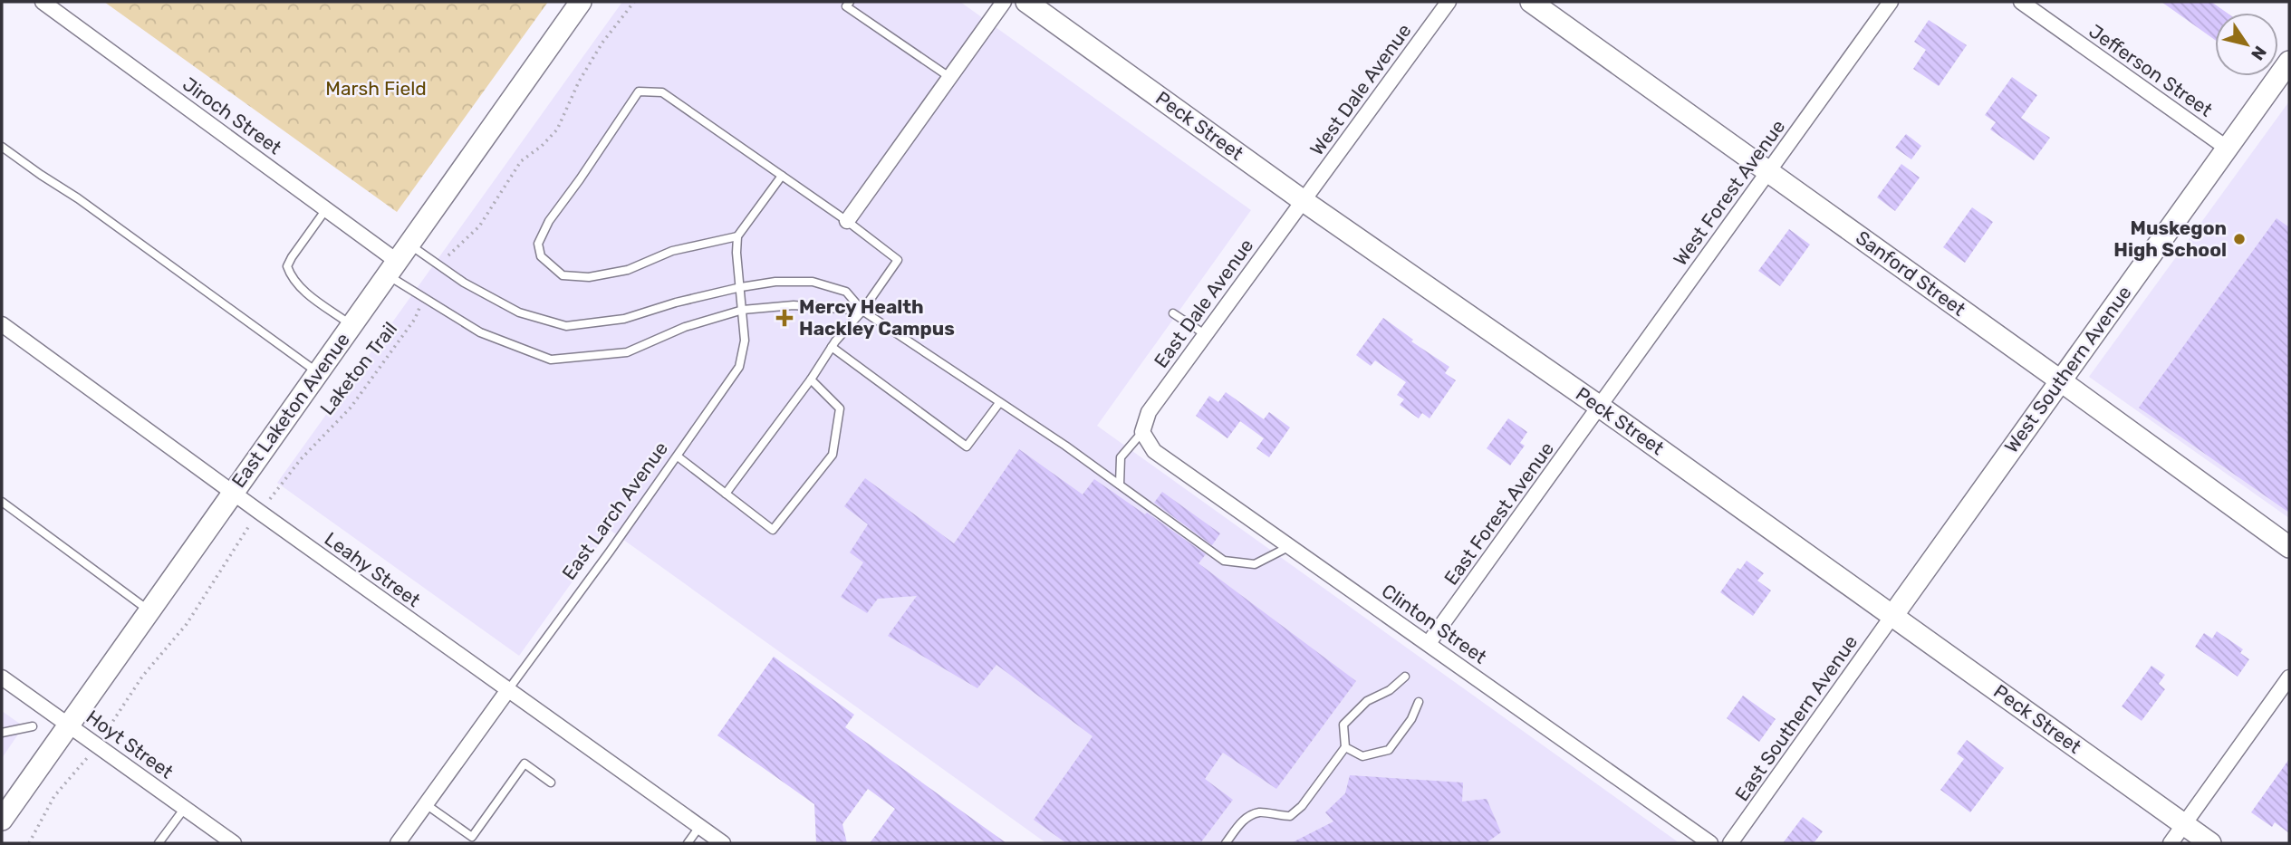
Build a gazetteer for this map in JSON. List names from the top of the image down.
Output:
{
  "streets": {
    "street": [
      "Jefferson Street",
      "West Dale Avenue",
      "Jiroch Street",
      "Peck Street",
      "West Forest Avenue",
      "Sanford Street",
      "East Dale Avenue",
      "West Southern Avenue",
      "East Laketon Avenue",
      "East Larch Avenue",
      "East Forest Avenue",
      "Leahy Street",
      "Clinton Street",
      "East Southern Avenue",
      "Hoyt Street"
    ],
    "path": ["Laketon Trail"]
  },
  "crossings": [
    ["Jefferson Street", "West Southern Avenue"],
    ["West Dale Avenue", "Peck Street"],
    ["West Dale Avenue", "East Dale Avenue"],
    ["Jiroch Street", "East Laketon Avenue"],
    ["Peck Street", "West Forest Avenue"],
    ["Peck Street", "East Dale Avenue"],
    ["Peck Street", "West Southern Avenue"],
    ["Peck Street", "East Forest Avenue"],
    ["Peck Street", "East Southern Avenue"],
    ["West Forest Avenue", "Sanford Street"],
    ["West Forest Avenue", "East Forest Avenue"],
    ["Sanford Street", "West Southern Avenue"],
    ["East Dale Avenue", "Clinton Street"],
    ["Laketon Trail", "Leahy Street"],
    ["Laketon Trail", "Hoyt Street"],
    ["West Southern Avenue", "East Southern Avenue"],
    ["East Laketon Avenue", "Leahy Street"],
    ["East Laketon Avenue", "Hoyt Street"],
    ["East Larch Avenue", "Leahy Street"],
    ["East Forest Avenue", "Clinton Street"]
  ],
  "parks": ["Marsh Field"],
  "places": {
    "other": ["Muskegon High School"],
    "health": ["Mercy Health Hackley Campus"]
  },
  "north": "bottom right"
}
